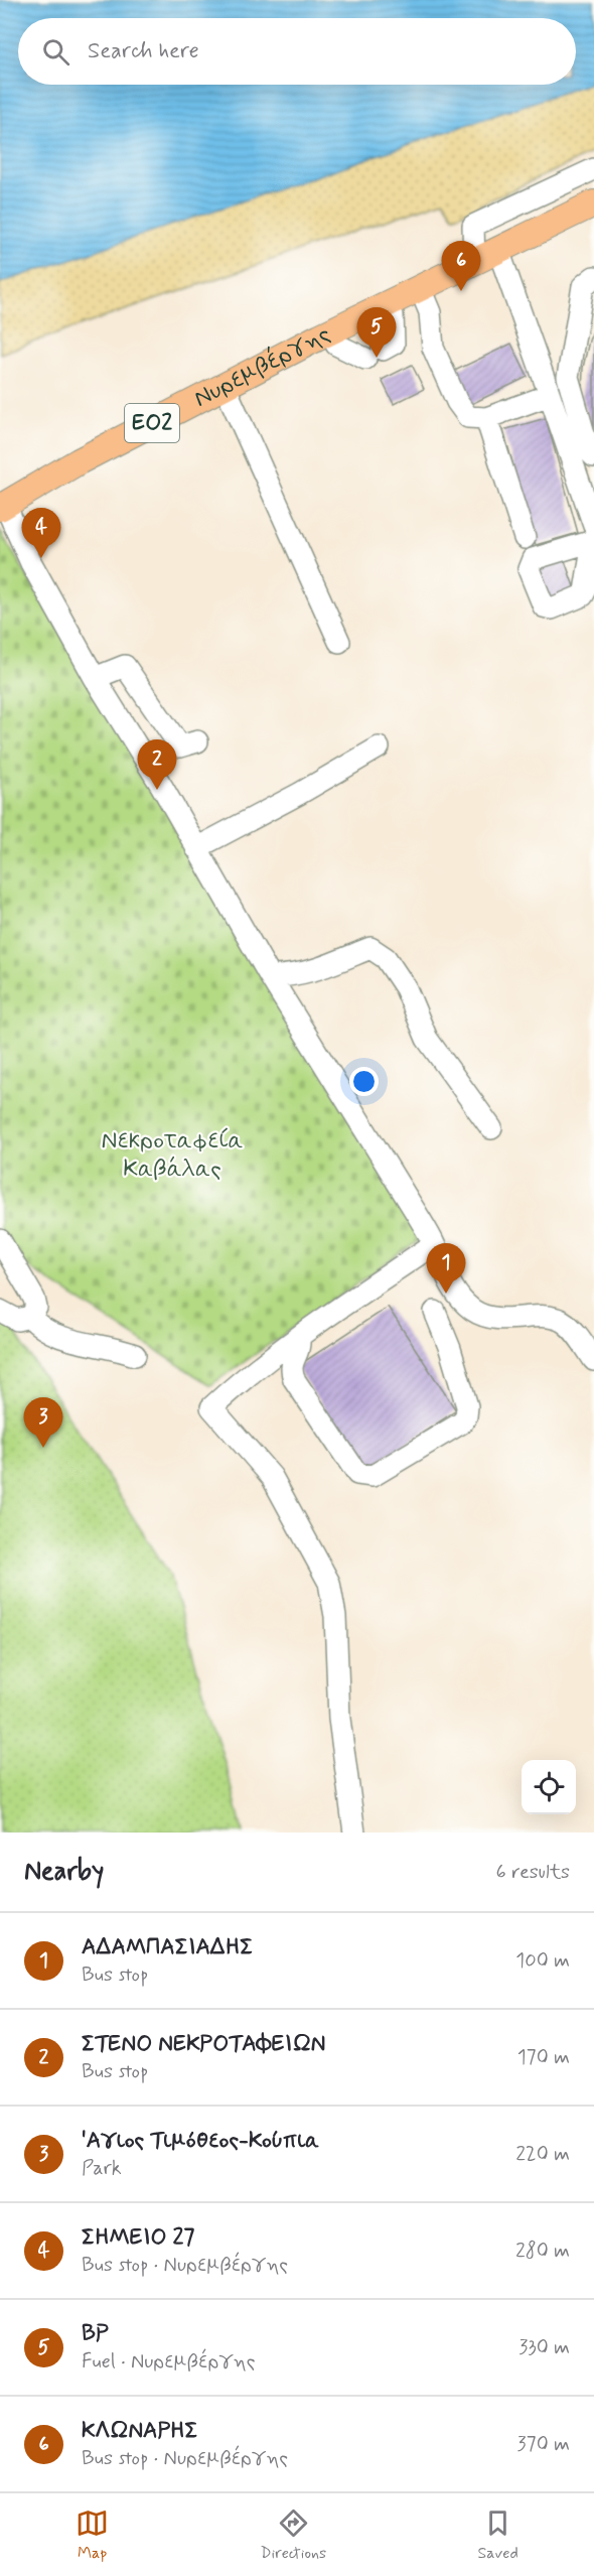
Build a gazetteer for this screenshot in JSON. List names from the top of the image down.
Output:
{
  "streets": {
    "main road": ["Νυρεμβέργης", "ΕΟ2"]
  },
  "parks": ["Νεκροταφεία Καβάλας"],
  "page": {
    "search": "Search here",
    "pins": [
      "6",
      "5",
      "4",
      "2",
      "1",
      "3"
    ],
    "heading": ["Nearby", "6 results"],
    "list": [
      {
        "mark": "1",
        "name": "ΑΔΑΜΠΑΣΙΑΔΗΣ",
        "note": "Bus stop",
        "value": "100 m"
      },
      {
        "mark": "2",
        "name": "ΣΤΕΝΟ ΝΕΚΡΟΤΑΦΕΙΩΝ",
        "note": "Bus stop",
        "value": "170 m"
      },
      {
        "mark": "3",
        "name": "'Αγιος Τιμόθεος-Κούπια",
        "note": "Park",
        "value": "220 m"
      },
      {
        "mark": "4",
        "name": "ΣΗΜΕΙΟ 27",
        "note": "Bus stop · Νυρεμβέργης",
        "value": "280 m"
      },
      {
        "mark": "5",
        "name": "BP",
        "note": "Fuel · Νυρεμβέργης",
        "value": "330 m"
      },
      {
        "mark": "6",
        "name": "ΚΛΩΝΑΡΗΣ",
        "note": "Bus stop · Νυρεμβέργης",
        "value": "370 m"
      }
    ],
    "nav": ["Map", "Directions", "Saved"]
  }
}
